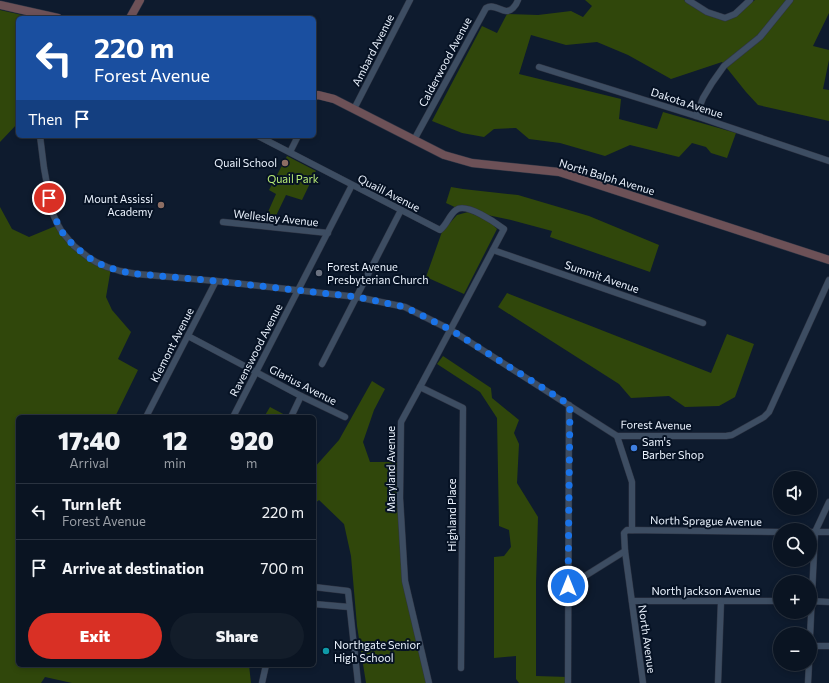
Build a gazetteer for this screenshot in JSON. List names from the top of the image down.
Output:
{
  "streets": {
    "street": [
      "Ambard Avenue",
      "Calderwood Avenue",
      "Dakota Avenue",
      "North Balph Avenue",
      "Quaill Avenue",
      "Wellesley Avenue",
      "Summit Avenue",
      "Klemont Avenue",
      "Ravenswood Avenue",
      "Glarius Avenue",
      "Forest Avenue",
      "Maryland Avenue",
      "Highland Place",
      "North Sprague Avenue",
      "North Jackson Avenue",
      "North Avenue"
    ]
  },
  "crossings": [
    ["Ambard Avenue", "North Balph Avenue"],
    ["Calderwood Avenue", "North Balph Avenue"],
    ["Quaill Avenue", "Ravenswood Avenue"],
    ["Quaill Avenue", "Maryland Avenue"],
    ["Wellesley Avenue", "Ravenswood Avenue"],
    ["Summit Avenue", "Maryland Avenue"],
    ["Klemont Avenue", "Glarius Avenue"],
    ["Klemont Avenue", "Forest Avenue"],
    ["Ravenswood Avenue", "Glarius Avenue"],
    ["Ravenswood Avenue", "Forest Avenue"],
    ["Forest Avenue", "Maryland Avenue"],
    ["Maryland Avenue", "Highland Place"],
    ["North Sprague Avenue", "North Avenue"],
    ["North Jackson Avenue", "North Avenue"]
  ],
  "parks": ["Quail Park"],
  "places": [
    "Quail School",
    "Mount Assissi Academy",
    "Forest Avenue Presbyterian Church",
    "Sam's Barber Shop",
    "Northgate Senior High School"
  ],
  "page": {
    "turn": ["220 m", "Forest Avenue"],
    "then": "Then",
    "eta": [
      "17:40",
      "Arrival",
      "12",
      "min",
      "920",
      "m"
    ],
    "map_buttons": ["+", "−"],
    "list": [
      {
        "name": "Turn left",
        "note": "Forest Avenue",
        "value": "220 m"
      },
      {
        "name": "Arrive at destination",
        "value": "700 m"
      }
    ],
    "buttons": ["Exit", "Share"]
  }
}
